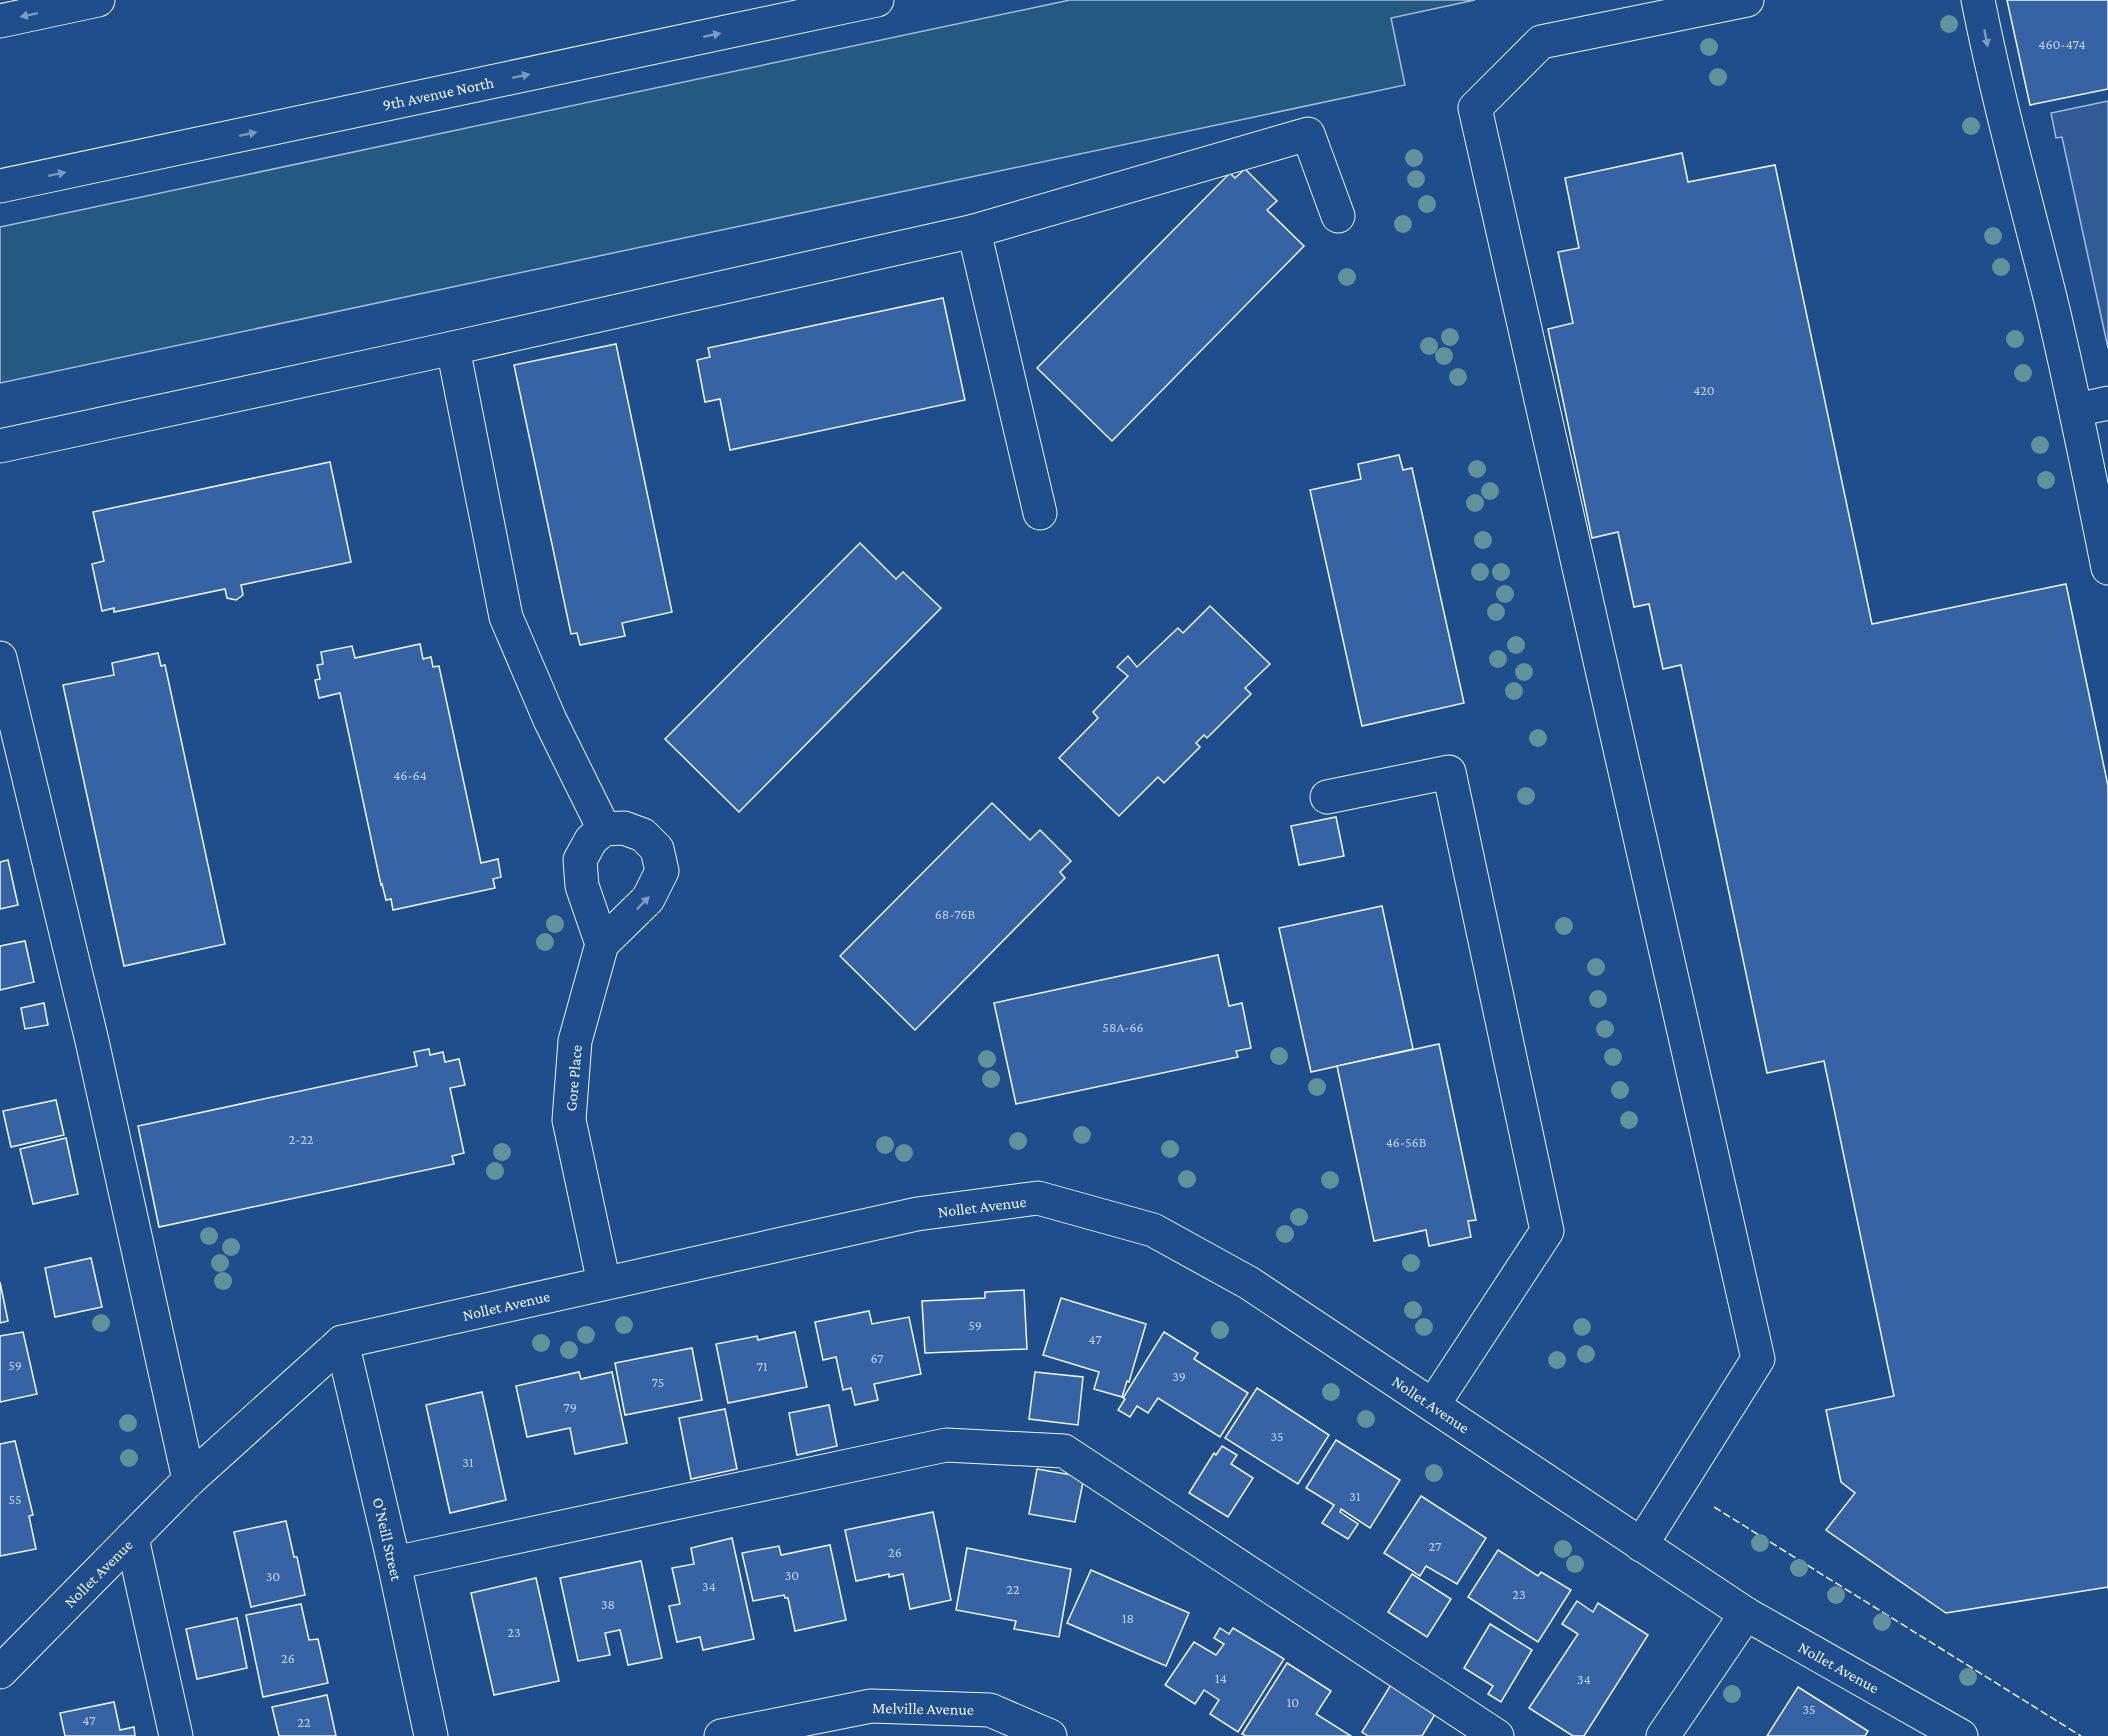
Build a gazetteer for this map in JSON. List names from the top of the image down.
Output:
{
  "streets": {
    "street": [
      "9th Avenue North",
      "Gore Place",
      "Nollet Avenue",
      "O'Neill Street",
      "Melville Avenue"
    ]
  },
  "crossings": [
    ["Gore Place", "Nollet Avenue"],
    ["Nollet Avenue", "O'Neill Street"]
  ],
  "house_numbers": [
    "460-474",
    "420",
    "46-64",
    "68-76B",
    "58A-66",
    "2-22",
    "46-56B",
    "59",
    "47",
    "67",
    "59",
    "71",
    "39",
    "75",
    "79",
    "35",
    "31",
    "31",
    "55",
    "27",
    "26",
    "30",
    "30",
    "34",
    "22",
    "23",
    "38",
    "18",
    "23",
    "26",
    "14",
    "34",
    "10",
    "35",
    "47",
    "22"
  ]
}
